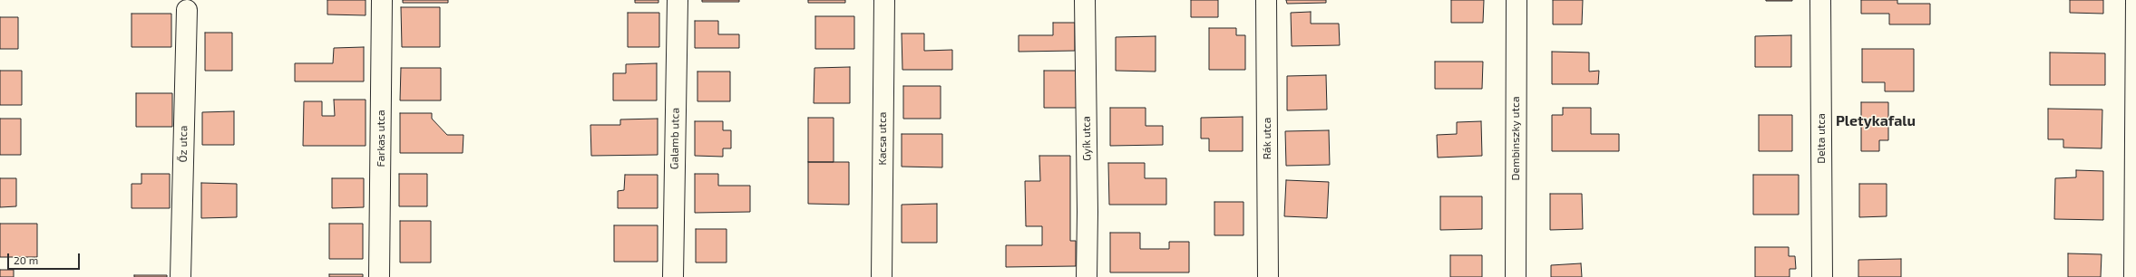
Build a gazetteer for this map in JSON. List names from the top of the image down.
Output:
{
  "streets": {
    "street": [
      "Farkas utca",
      "Galamb utca",
      "Kacsa utca",
      "Gyík utca",
      "Rák utca",
      "Dembinszky utca",
      "Delta utca",
      "Őz utca"
    ]
  },
  "districts": ["Pletykafalu"],
  "scale_bar": "20 m"
}
